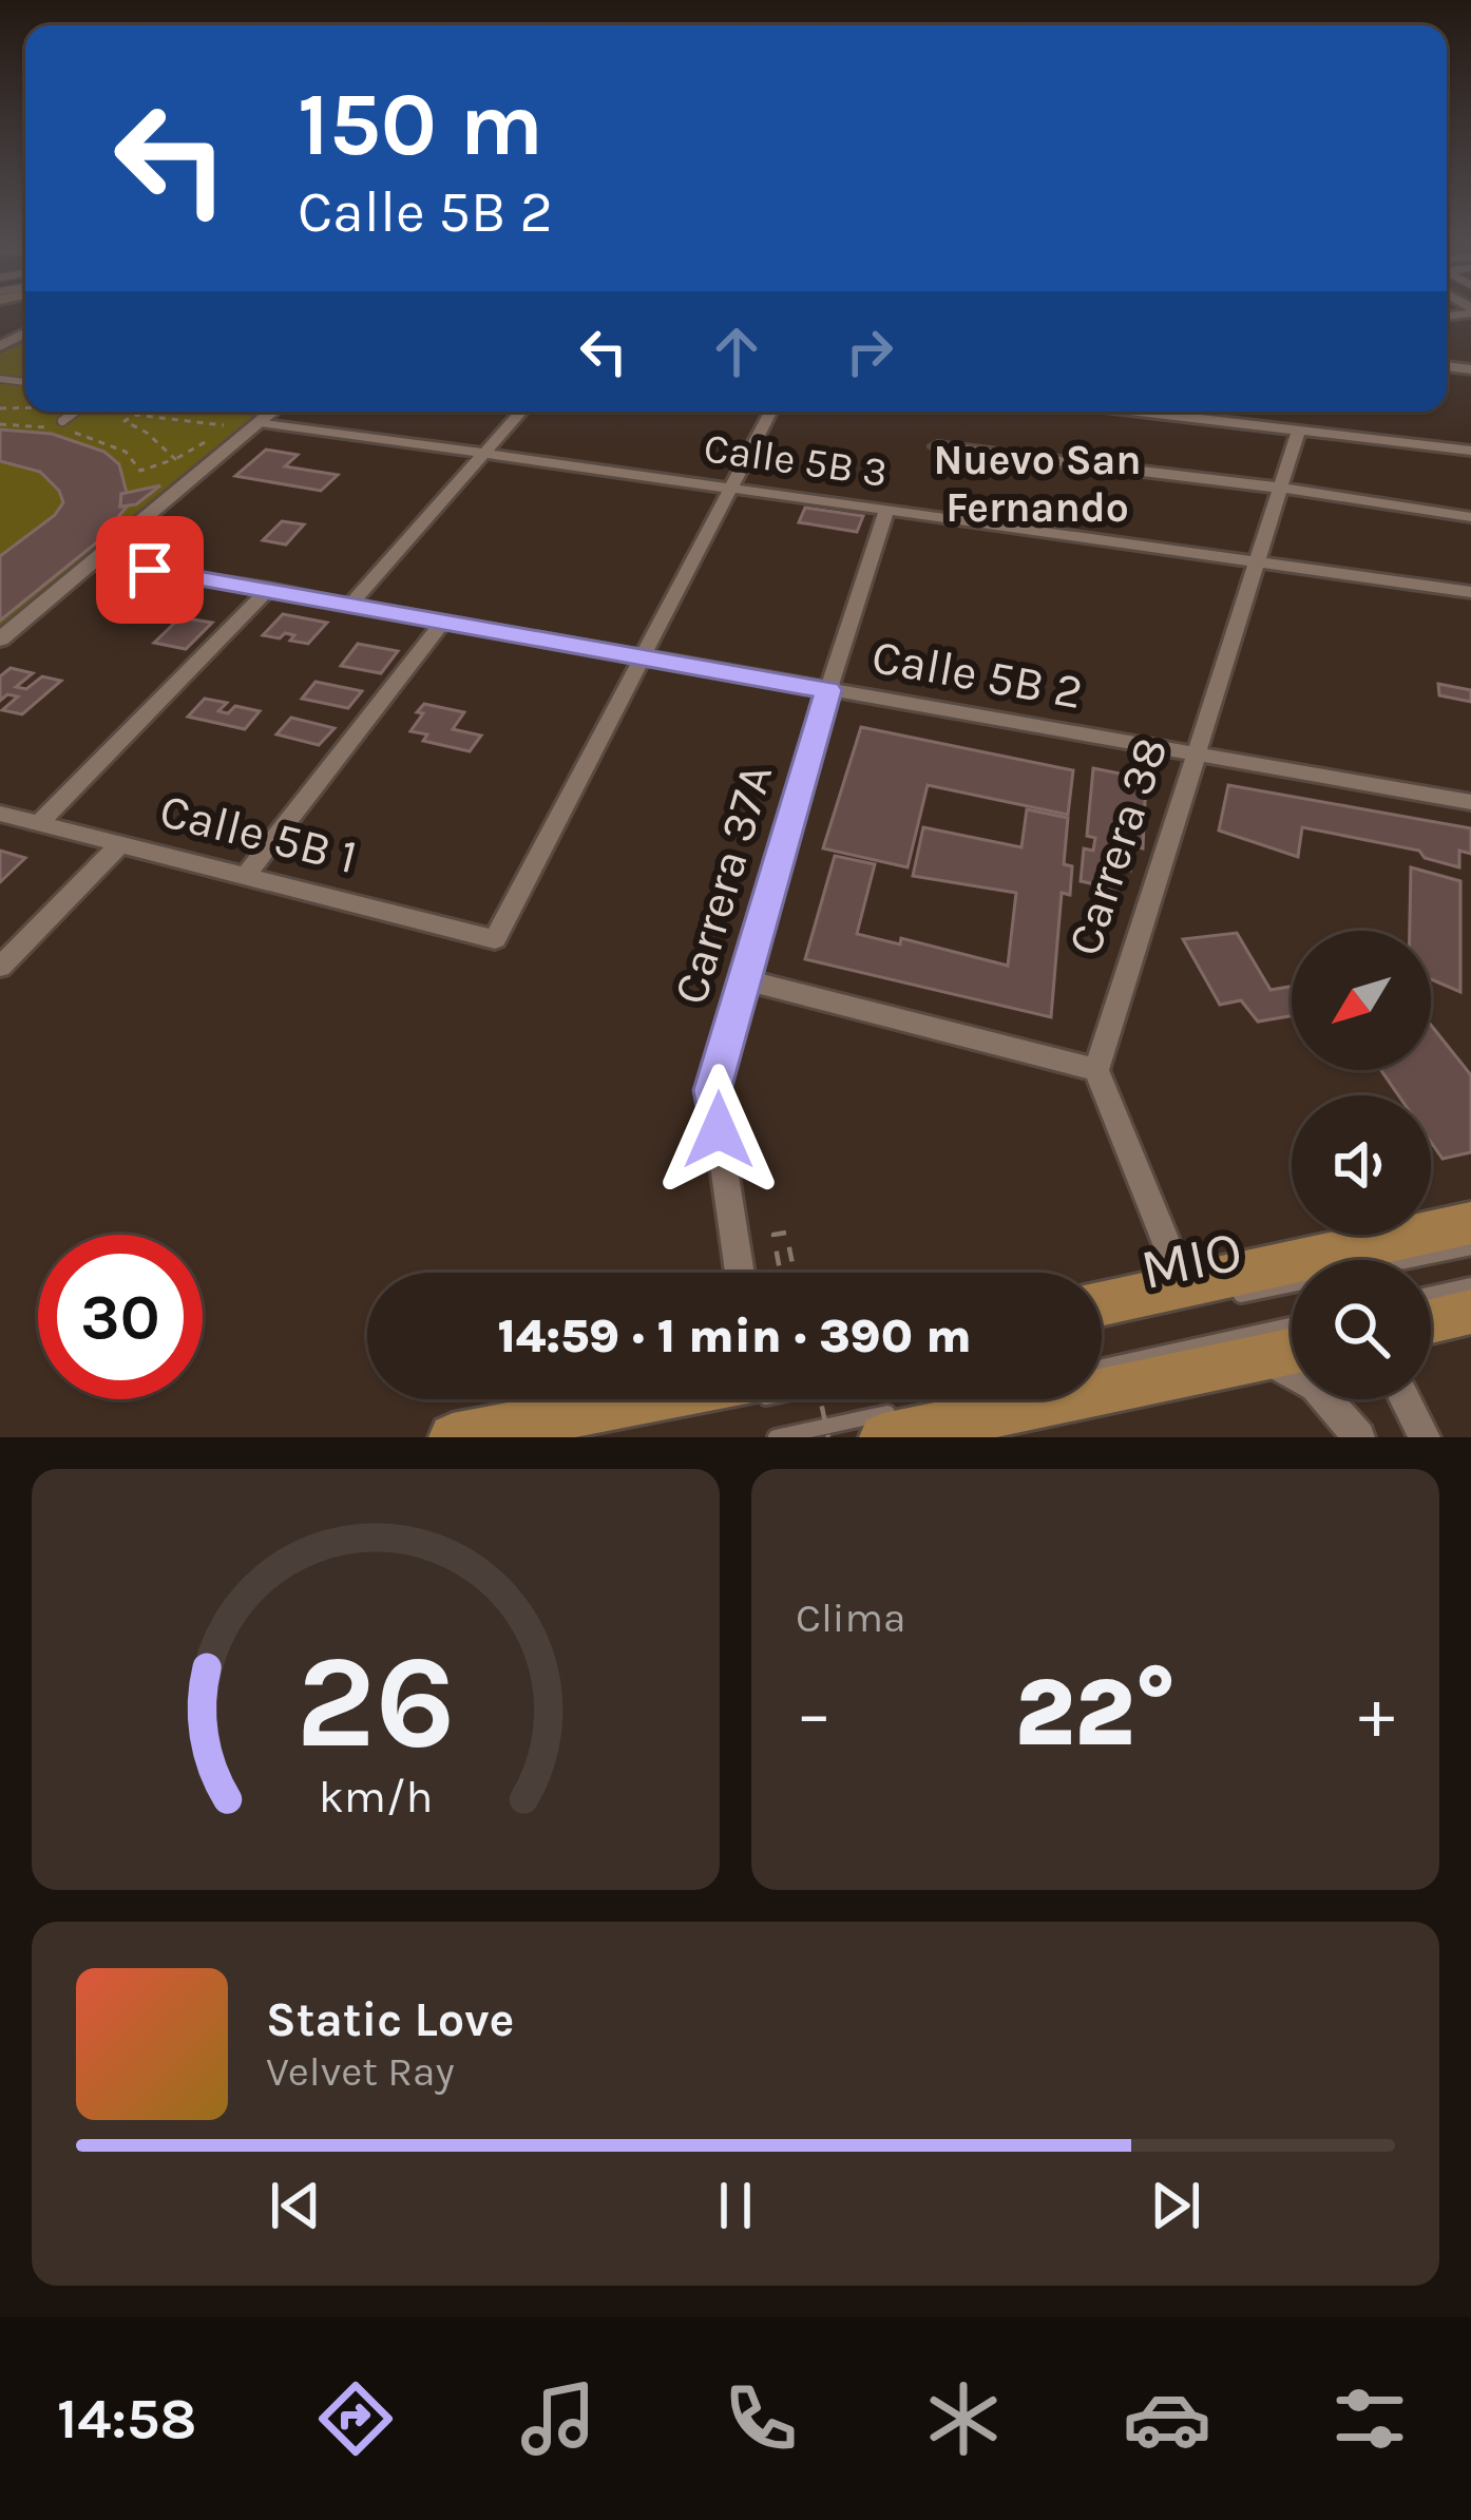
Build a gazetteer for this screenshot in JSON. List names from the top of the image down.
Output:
{
  "streets": {
    "street": [
      "Calle 5B 3",
      "Calle 5B 2",
      "Calle 5B 1",
      "Carrera 38",
      "Carrera 37A"
    ],
    "lane": ["MIO"]
  },
  "crossings": [
    ["Calle 5B 3", "Carrera 38"],
    ["Calle 5B 3", "Carrera 37A"],
    ["Calle 5B 2", "Calle 5B 1"],
    ["Calle 5B 2", "Carrera 38"],
    ["Calle 5B 2", "Carrera 37A"]
  ],
  "districts": ["Nuevo San Fernando"],
  "north": "bottom left",
  "page": {
    "turn": ["150 m", "Calle 5B 2"],
    "limit": "30",
    "trip": "14:59 · 1 min · 390 m",
    "tile": "Clima",
    "heat": ["−", "22°", "+"],
    "song": ["Static Love", "Velvet Ray"],
    "tabs": "14:58",
    "gauge": ["26", "km/h"]
  }
}
